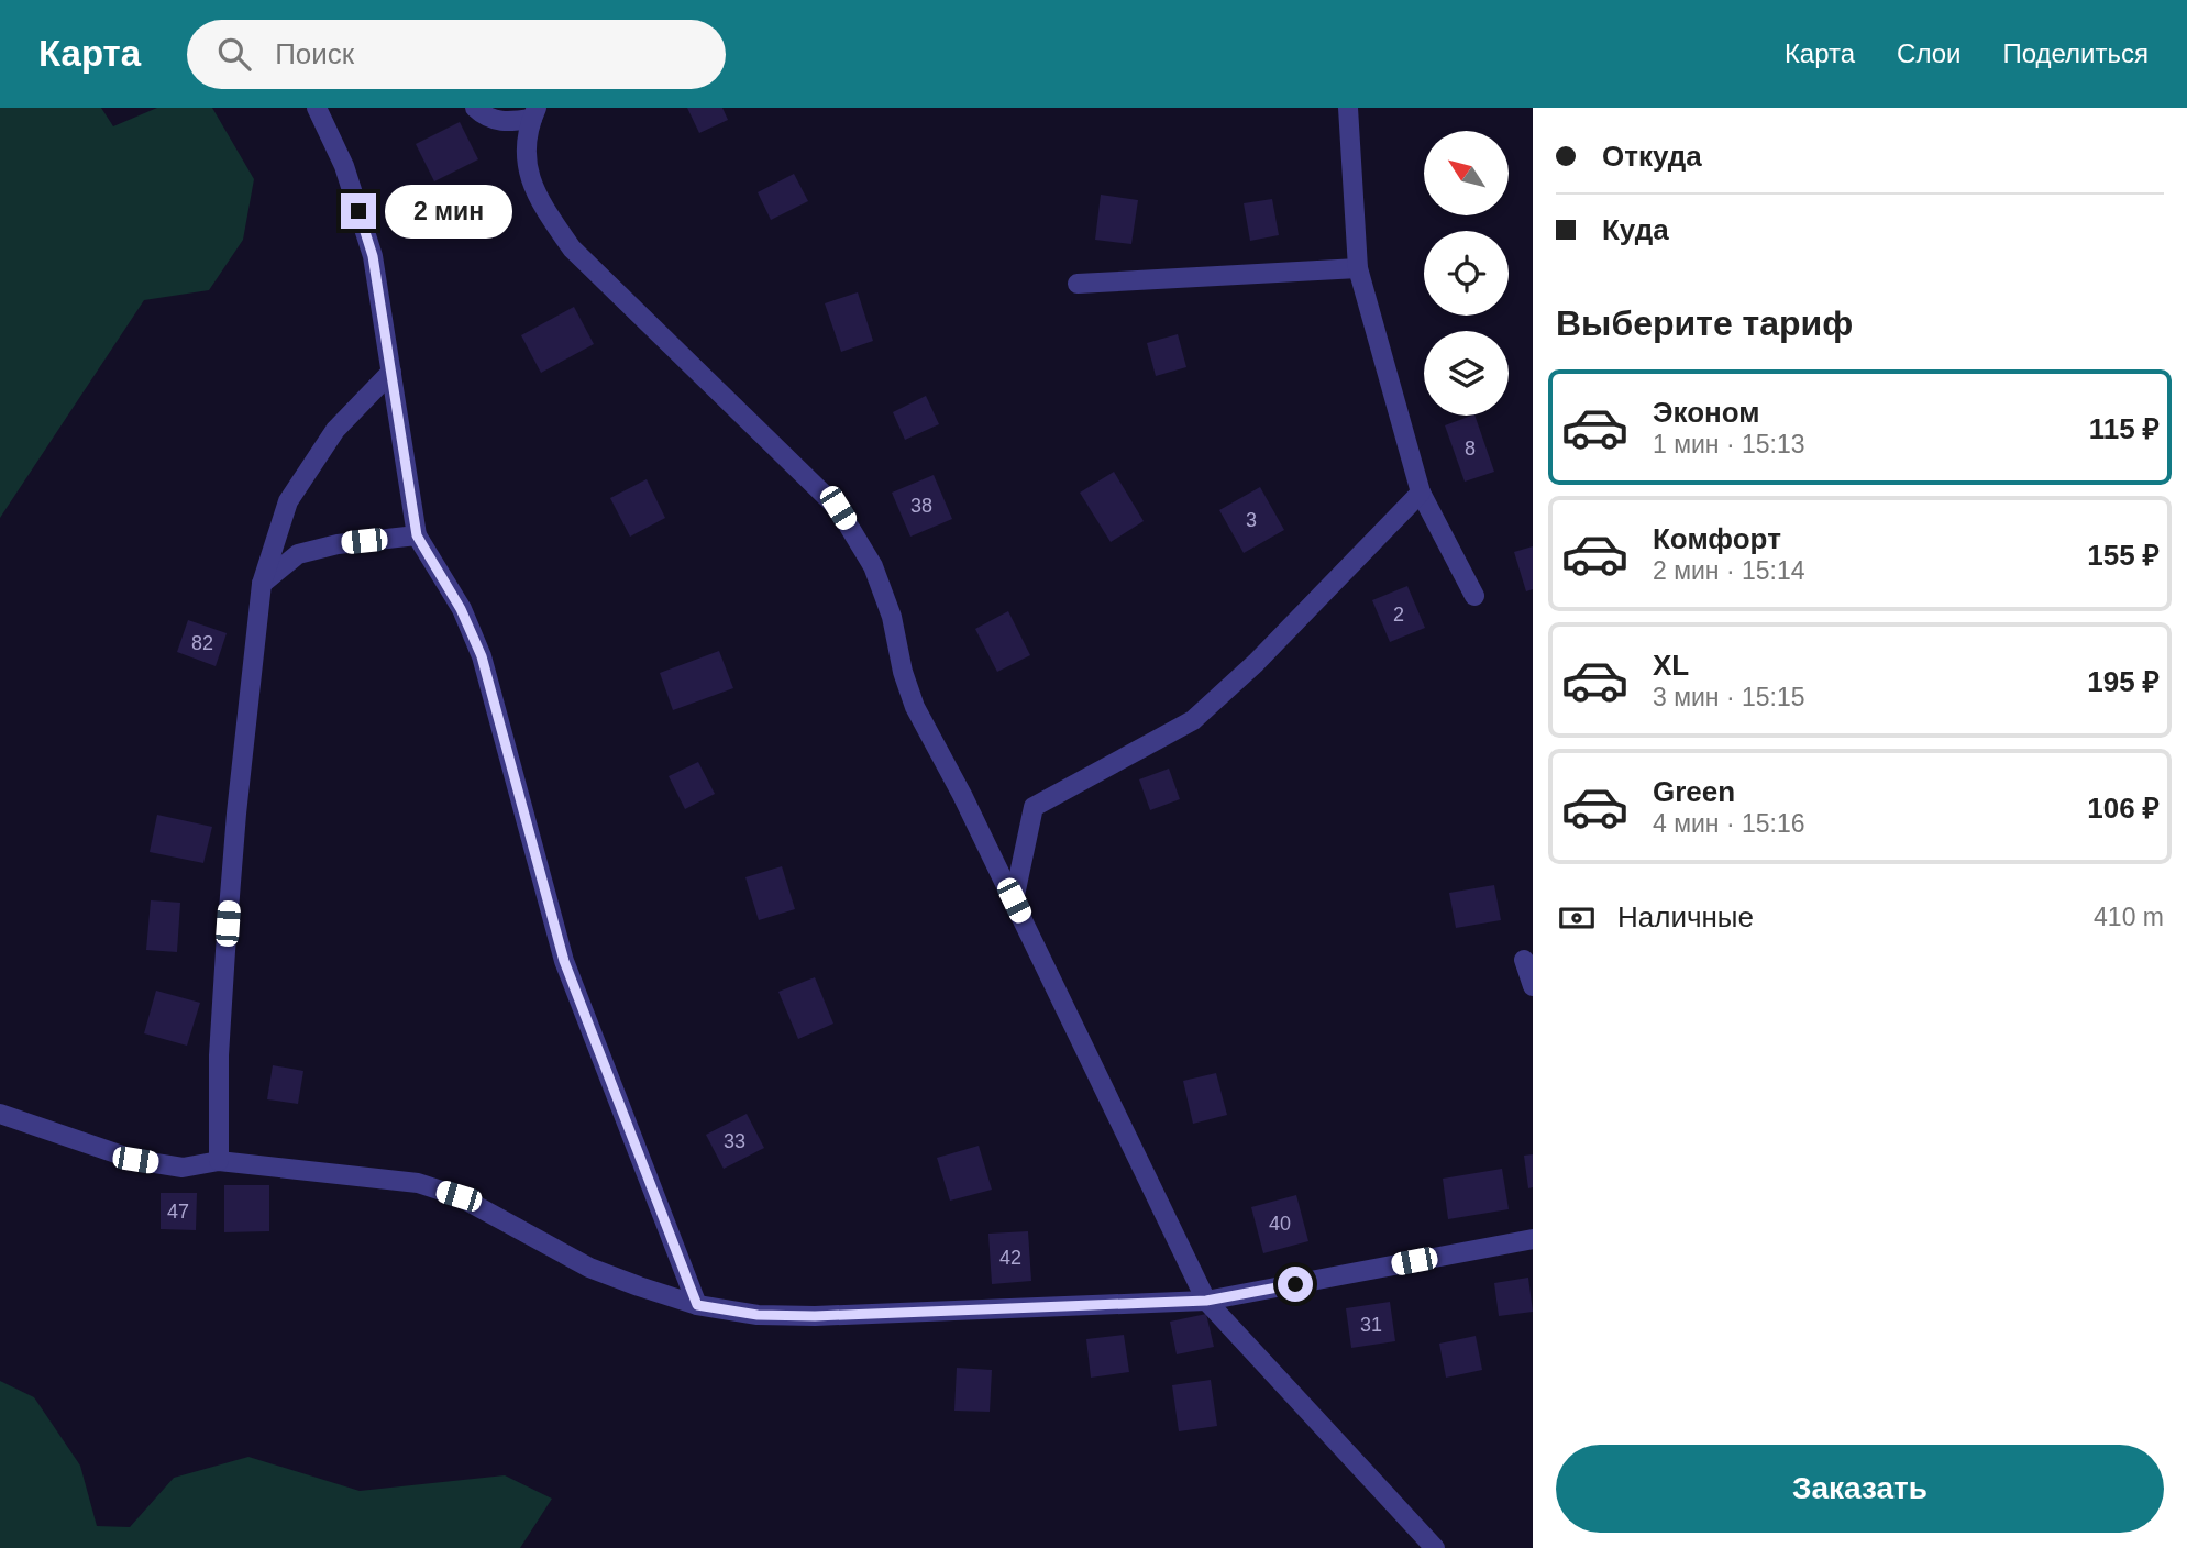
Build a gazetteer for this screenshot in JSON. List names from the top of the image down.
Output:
{
  "house_numbers": [
    "8",
    "38",
    "3",
    "2",
    "82",
    "33",
    "47",
    "40",
    "42",
    "31"
  ],
  "north": "top left",
  "page": {
    "header": "Карта",
    "search": "Поиск",
    "nav": ["Карта", "Слои", "Поделиться"],
    "banner": ["Откуда", "Куда"],
    "bubble": "2 мин",
    "heading": "Выберите тариф",
    "list": [
      {
        "name": "Эконом",
        "note": "1 мин · 15:13",
        "value": "115 ₽"
      },
      {
        "name": "Комфорт",
        "note": "2 мин · 15:14",
        "value": "155 ₽"
      },
      {
        "name": "XL",
        "note": "3 мин · 15:15",
        "value": "195 ₽"
      },
      {
        "name": "Green",
        "note": "4 мин · 15:16",
        "value": "106 ₽"
      }
    ],
    "pay": ["Наличные", "410 m"],
    "buttons": "Заказать"
  }
}
